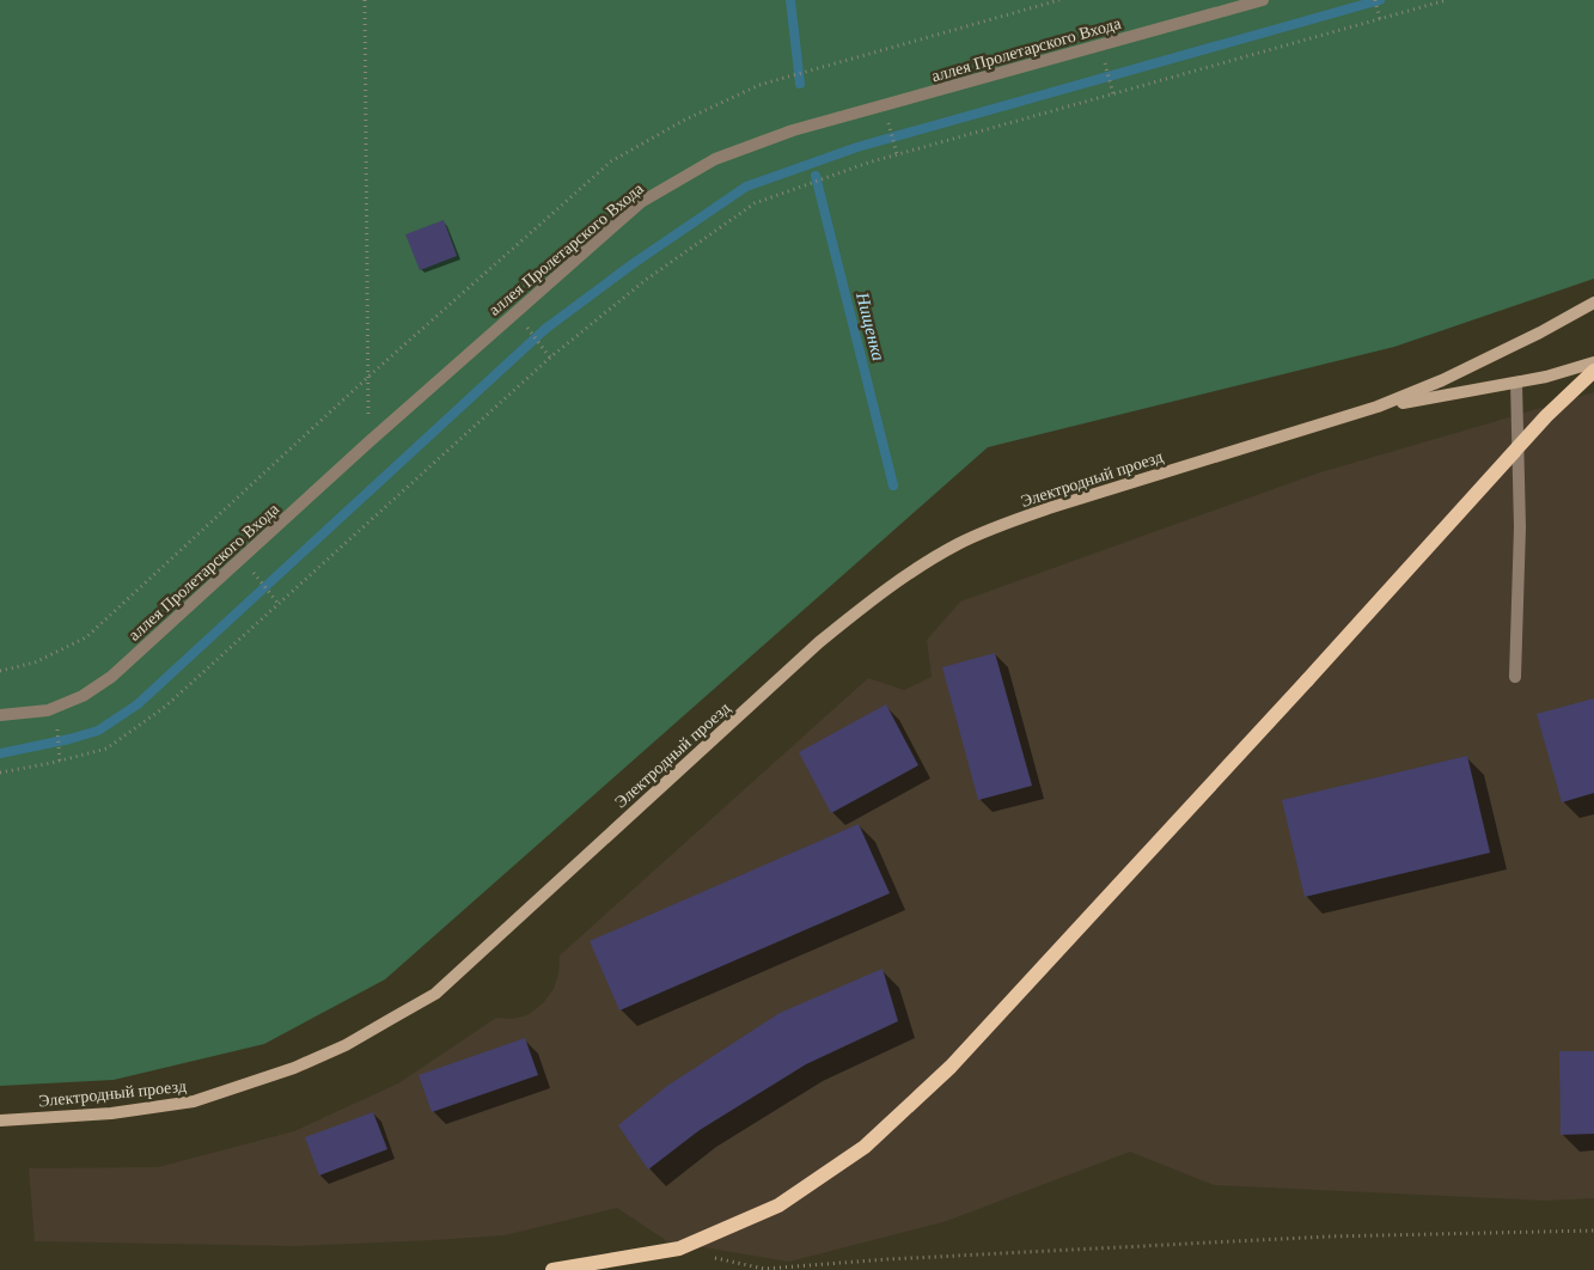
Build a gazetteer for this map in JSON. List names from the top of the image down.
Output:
{
  "streets": {
    "street": ["аллея Пролетарского Входа", "Электродный проезд"]
  },
  "water": ["Нищенка"]
}
